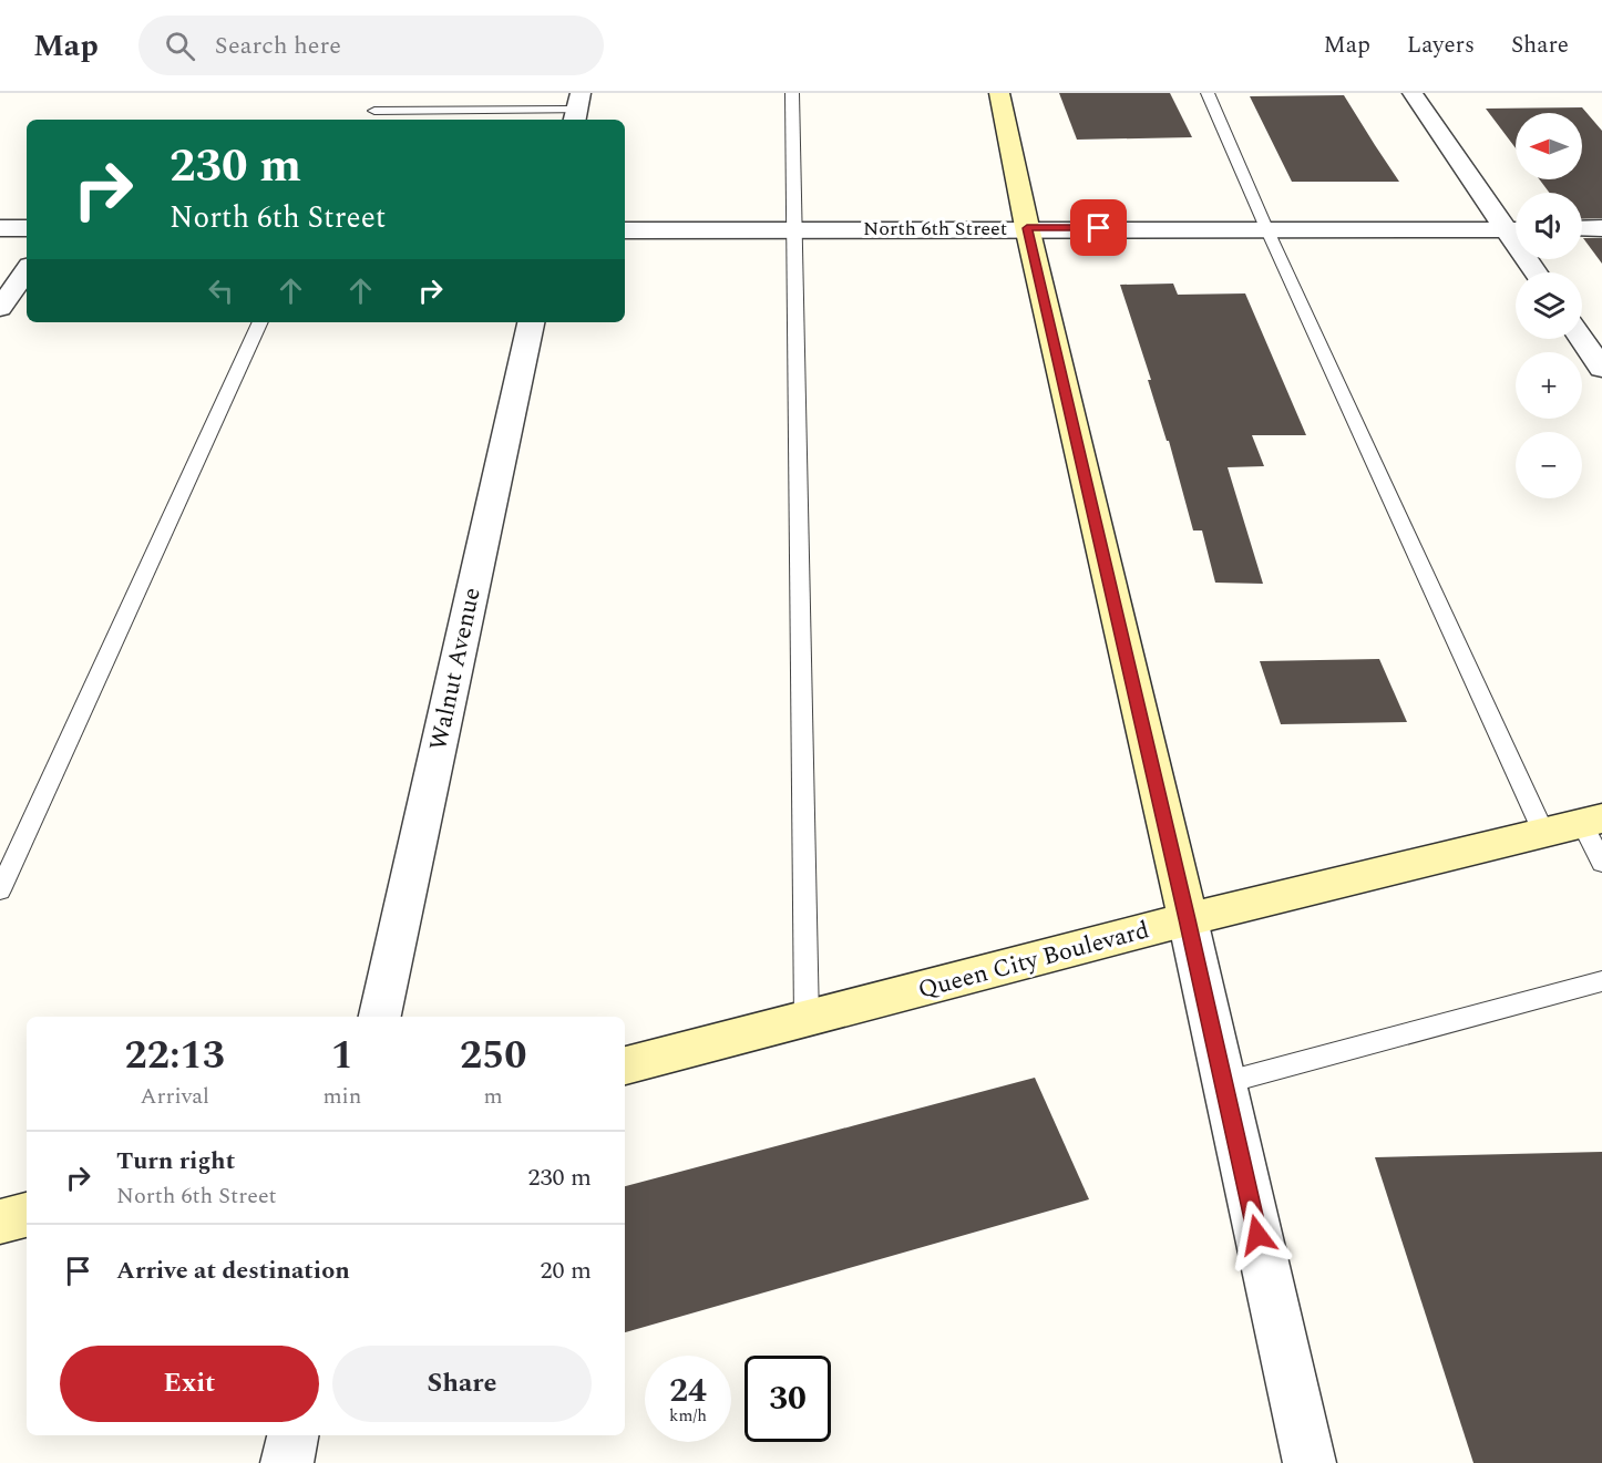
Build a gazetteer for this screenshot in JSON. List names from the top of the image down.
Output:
{
  "streets": {
    "street": ["North 6th Street", "Walnut Avenue", "Queen City Boulevard"]
  },
  "north": "left",
  "page": {
    "header": "Map",
    "search": "Search here",
    "nav": ["Map", "Layers", "Share"],
    "map_buttons": ["+", "−"],
    "turn": ["230 m", "North 6th Street"],
    "eta": [
      "22:13",
      "Arrival",
      "1",
      "min",
      "250",
      "m"
    ],
    "list": [
      {
        "name": "Turn right",
        "note": "North 6th Street",
        "value": "230 m"
      },
      {
        "name": "Arrive at destination",
        "value": "20 m"
      }
    ],
    "buttons": ["Exit", "Share"],
    "speed": "24 km/h",
    "limit": "30"
  }
}
